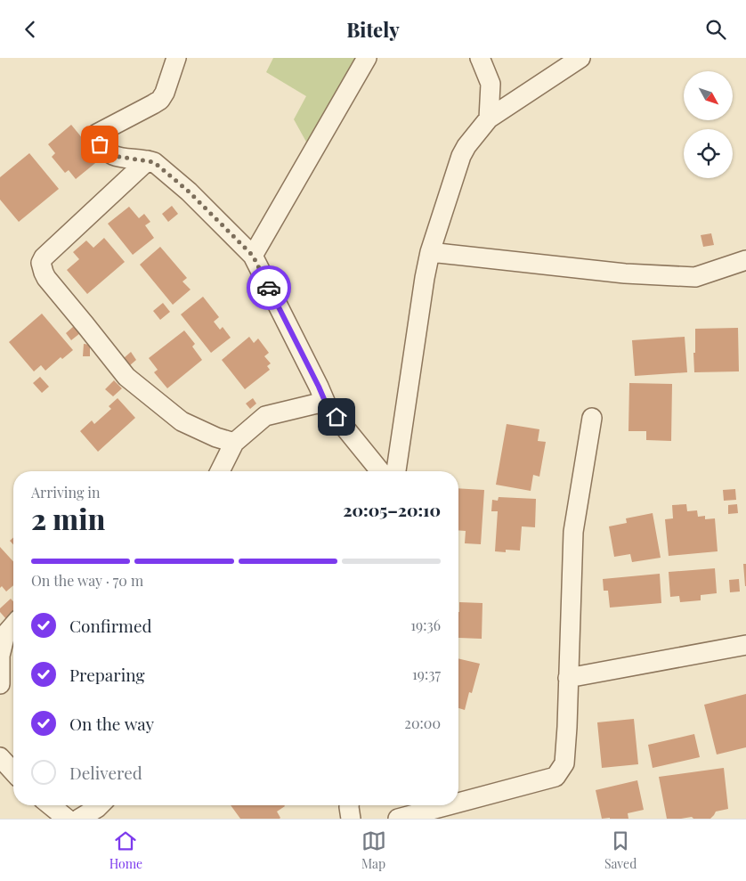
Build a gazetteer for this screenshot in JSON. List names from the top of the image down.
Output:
{
  "north": "bottom right",
  "page": {
    "header": "Bitely",
    "heading": ["2 min", "Arriving in", "20:05–20:10"],
    "bar": "On the way · 70 m",
    "list": [
      ["Confirmed", "19:36"],
      ["Preparing", "19:37"],
      ["On the way", "20:00"],
      "Delivered"
    ],
    "tabs": ["Home", "Map", "Saved"]
  }
}
